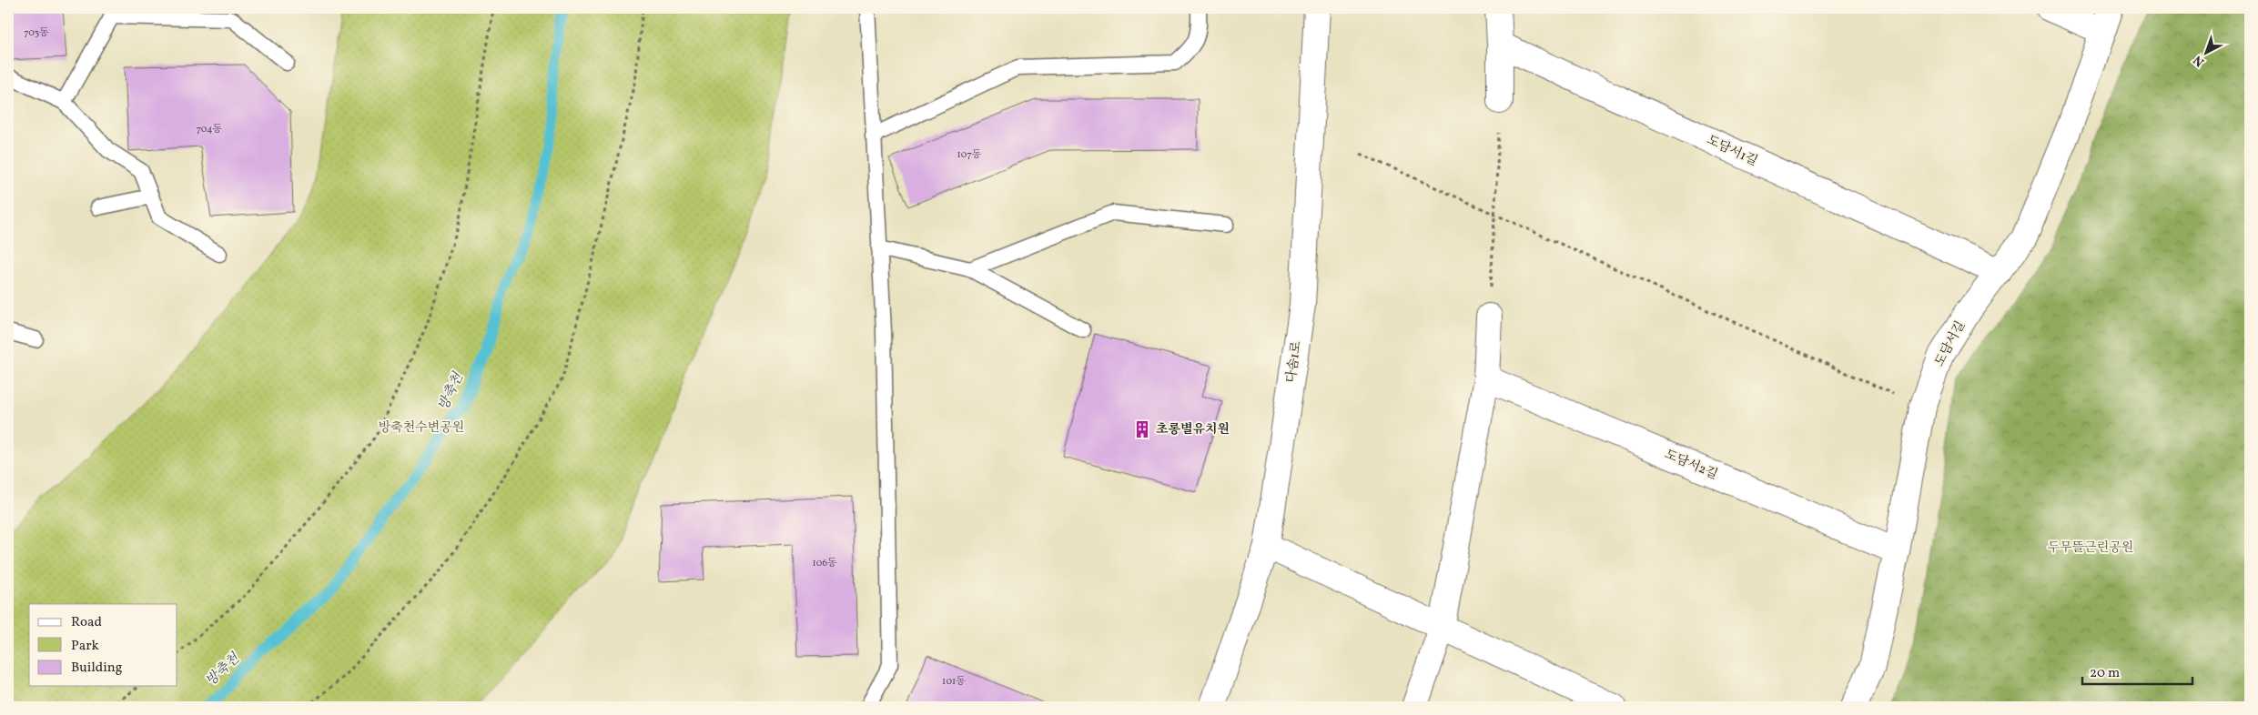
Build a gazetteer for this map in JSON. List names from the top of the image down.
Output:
{
  "streets": {
    "street": [
      "도담서1길",
      "도담서길",
      "다솜1로",
      "도담서2길"
    ]
  },
  "crossings": [
    ["도담서1길", "도담서길"],
    ["도담서길", "도담서2길"]
  ],
  "water": ["방축천"],
  "parks": ["방축천수변공원", "두무뜰근린공원"],
  "places": {
    "building": ["초롱별유치원"]
  },
  "house_numbers": [
    "703동",
    "704동",
    "107동",
    "106동",
    "101동"
  ],
  "legend": ["Road", "Park", "Building"],
  "scale_bar": "20 m",
  "north": "bottom left"
}
